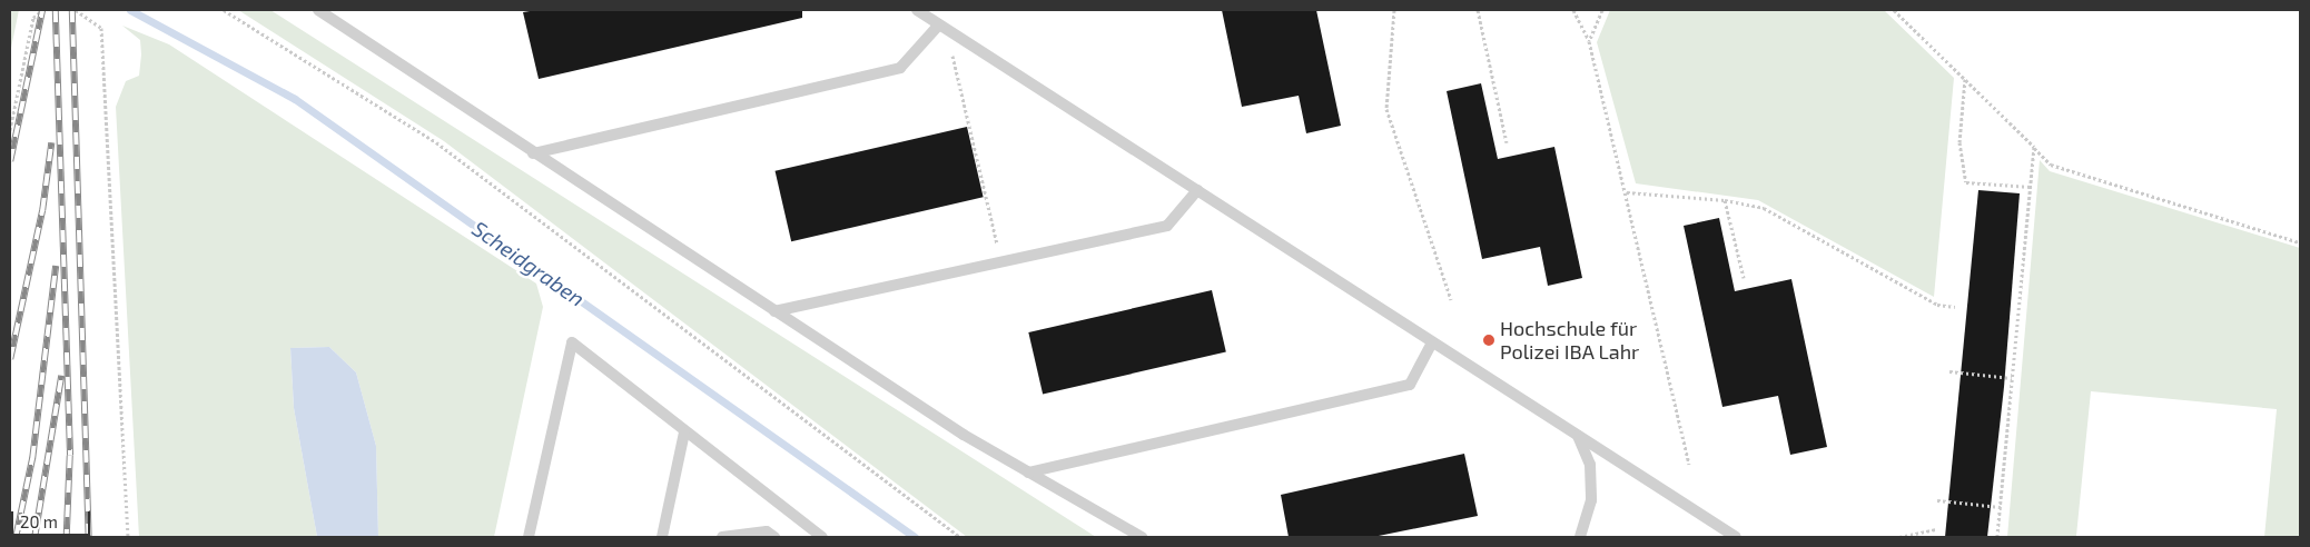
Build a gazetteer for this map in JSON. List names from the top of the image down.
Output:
{
  "water": ["Scheidgraben"],
  "places": ["Hochschule für Polizei IBA Lahr"],
  "scale_bar": "20 m"
}
